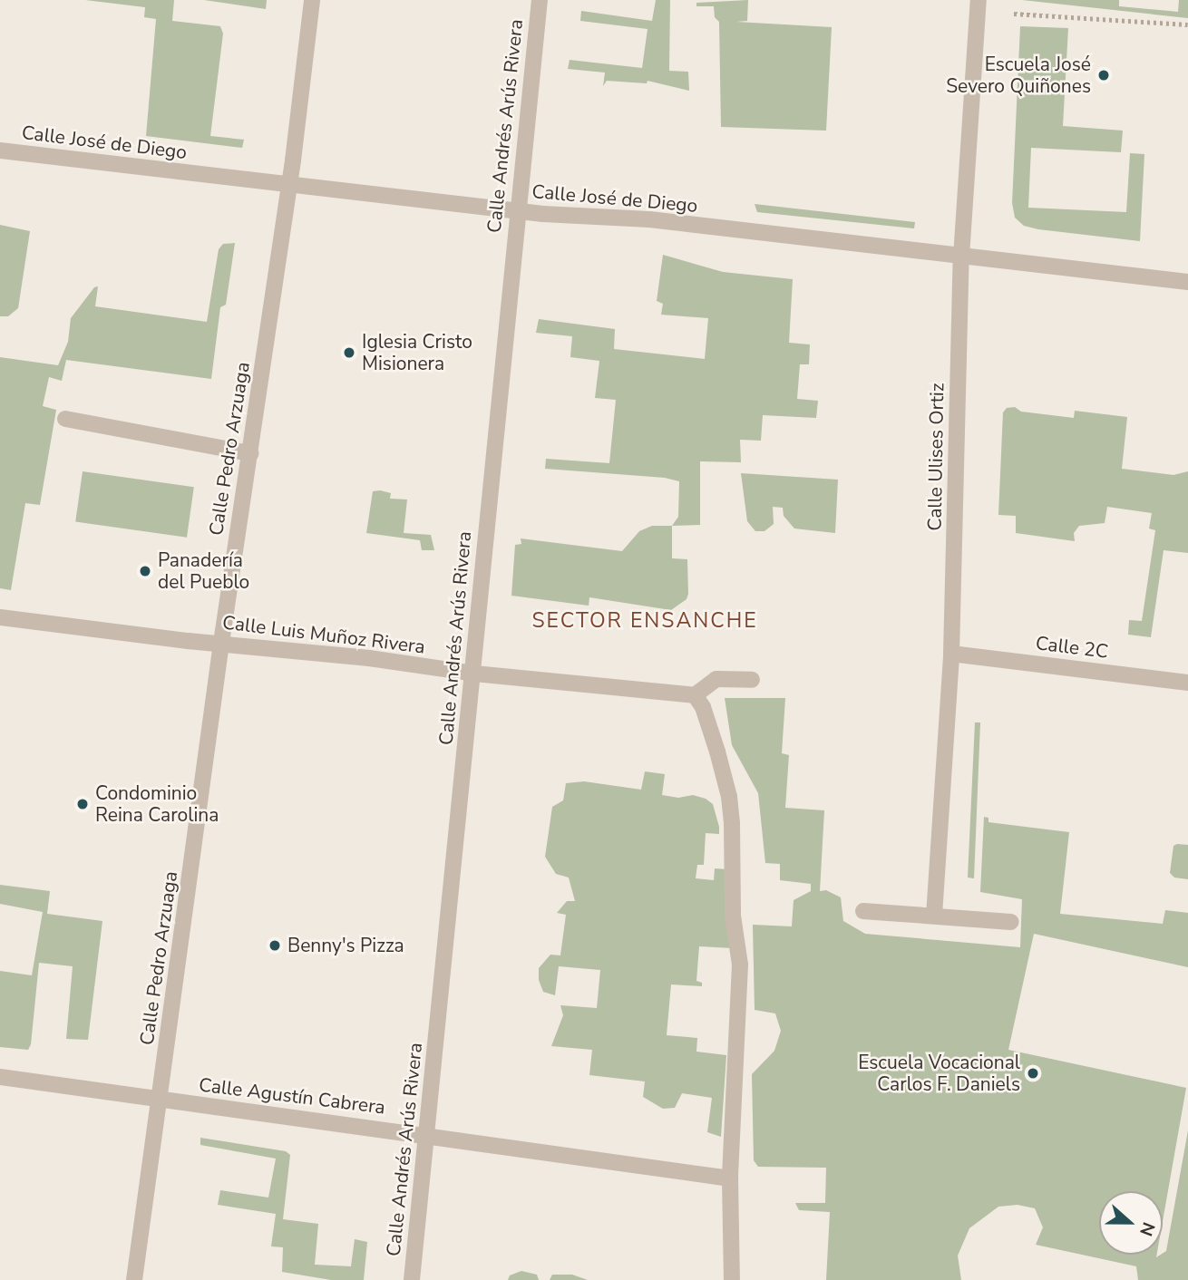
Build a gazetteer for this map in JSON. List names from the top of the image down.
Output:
{
  "streets": {
    "street": [
      "Calle Andrés Arús Rivera",
      "Calle José de Diego",
      "Calle Pedro Arzuaga",
      "Calle Ulises Ortiz",
      "Calle Luis Muñoz Rivera",
      "Calle 2C",
      "Calle Agustín Cabrera"
    ]
  },
  "crossings": [
    ["Calle Andrés Arús Rivera", "Calle José de Diego"],
    ["Calle Andrés Arús Rivera", "Calle Luis Muñoz Rivera"],
    ["Calle Andrés Arús Rivera", "Calle Agustín Cabrera"],
    ["Calle José de Diego", "Calle Pedro Arzuaga"],
    ["Calle José de Diego", "Calle Ulises Ortiz"],
    ["Calle Pedro Arzuaga", "Calle Luis Muñoz Rivera"],
    ["Calle Pedro Arzuaga", "Calle Agustín Cabrera"],
    ["Calle Ulises Ortiz", "Calle 2C"]
  ],
  "districts": ["SECTOR ENSANCHE"],
  "places": [
    "Escuela José Severo Quiñones",
    "Iglesia Cristo Misionera",
    "Panadería del Pueblo",
    "Condominio Reina Carolina",
    "Benny's Pizza",
    "Escuela Vocacional Carlos F. Daniels"
  ],
  "north": "right"
}
